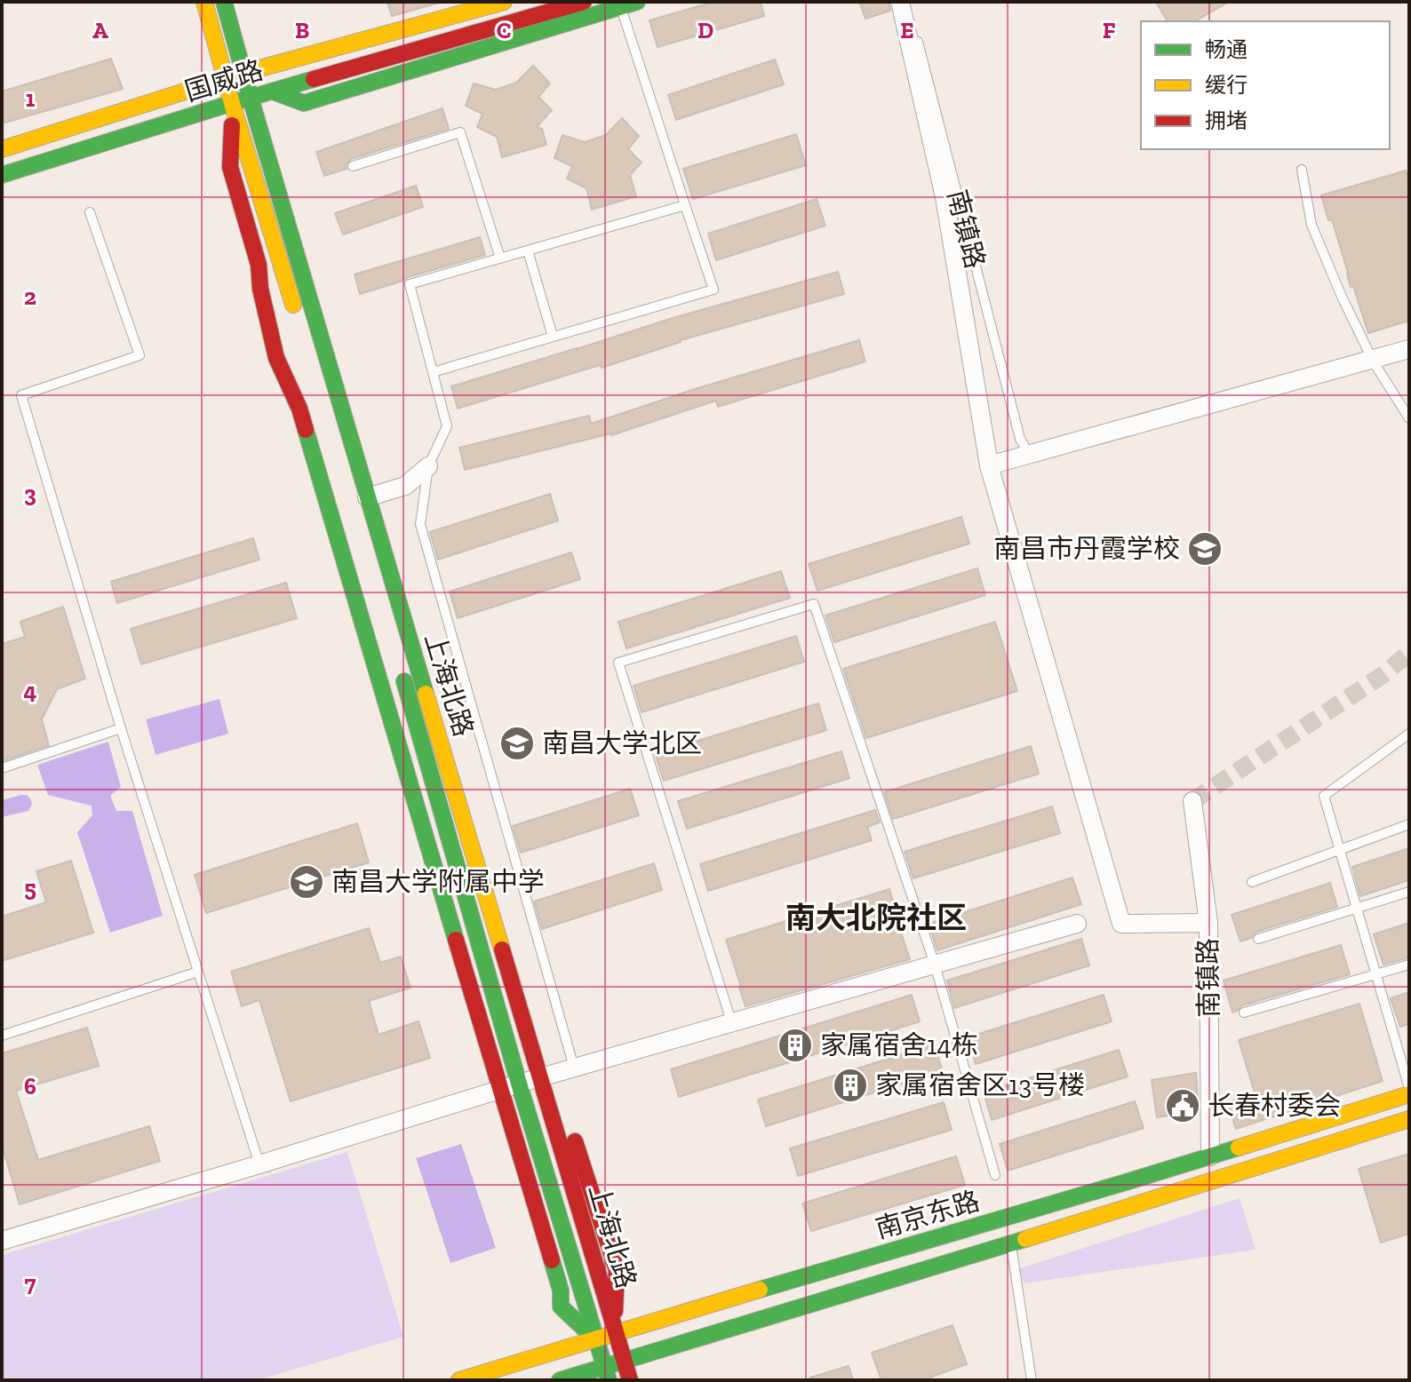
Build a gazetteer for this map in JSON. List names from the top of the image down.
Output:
{
  "streets": {
    "main road": ["国威路", "上海北路", "南京东路"],
    "street": ["南镇路"]
  },
  "crossings": [
    ["国威路", "上海北路"],
    ["南镇路", "南京东路"],
    ["上海北路", "南京东路"]
  ],
  "districts": ["南大北院社区"],
  "places": {
    "school or university": ["南昌市丹霞学校", "南昌大学北区", "南昌大学附属中学"],
    "building": ["家属宿舍14栋", "家属宿舍区13号楼"],
    "public building": ["长春村委会"]
  },
  "legend": ["畅通", "缓行", "拥堵"],
  "grid": {
    "columns": [
      "A",
      "B",
      "C",
      "D",
      "E",
      "F"
    ],
    "rows": [
      "1",
      "2",
      "3",
      "4",
      "5",
      "6",
      "7"
    ]
  }
}
